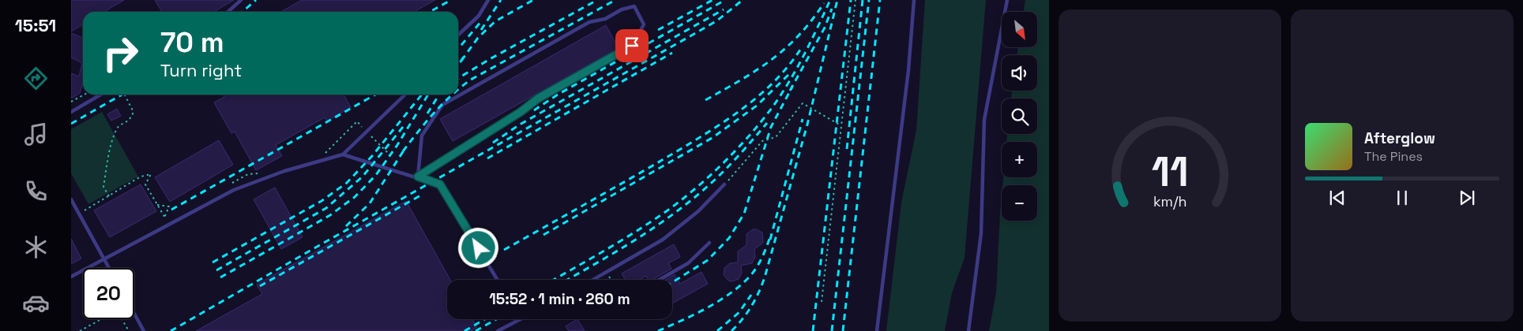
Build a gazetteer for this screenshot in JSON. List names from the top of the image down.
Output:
{
  "north": "bottom right",
  "page": {
    "tabs": "15:51",
    "map_buttons": ["+", "−"],
    "turn": ["70 m", "Turn right"],
    "song": ["Afterglow", "The Pines"],
    "limit": "20",
    "trip": "15:52 · 1 min · 260 m",
    "gauge": ["11", "km/h"]
  }
}
